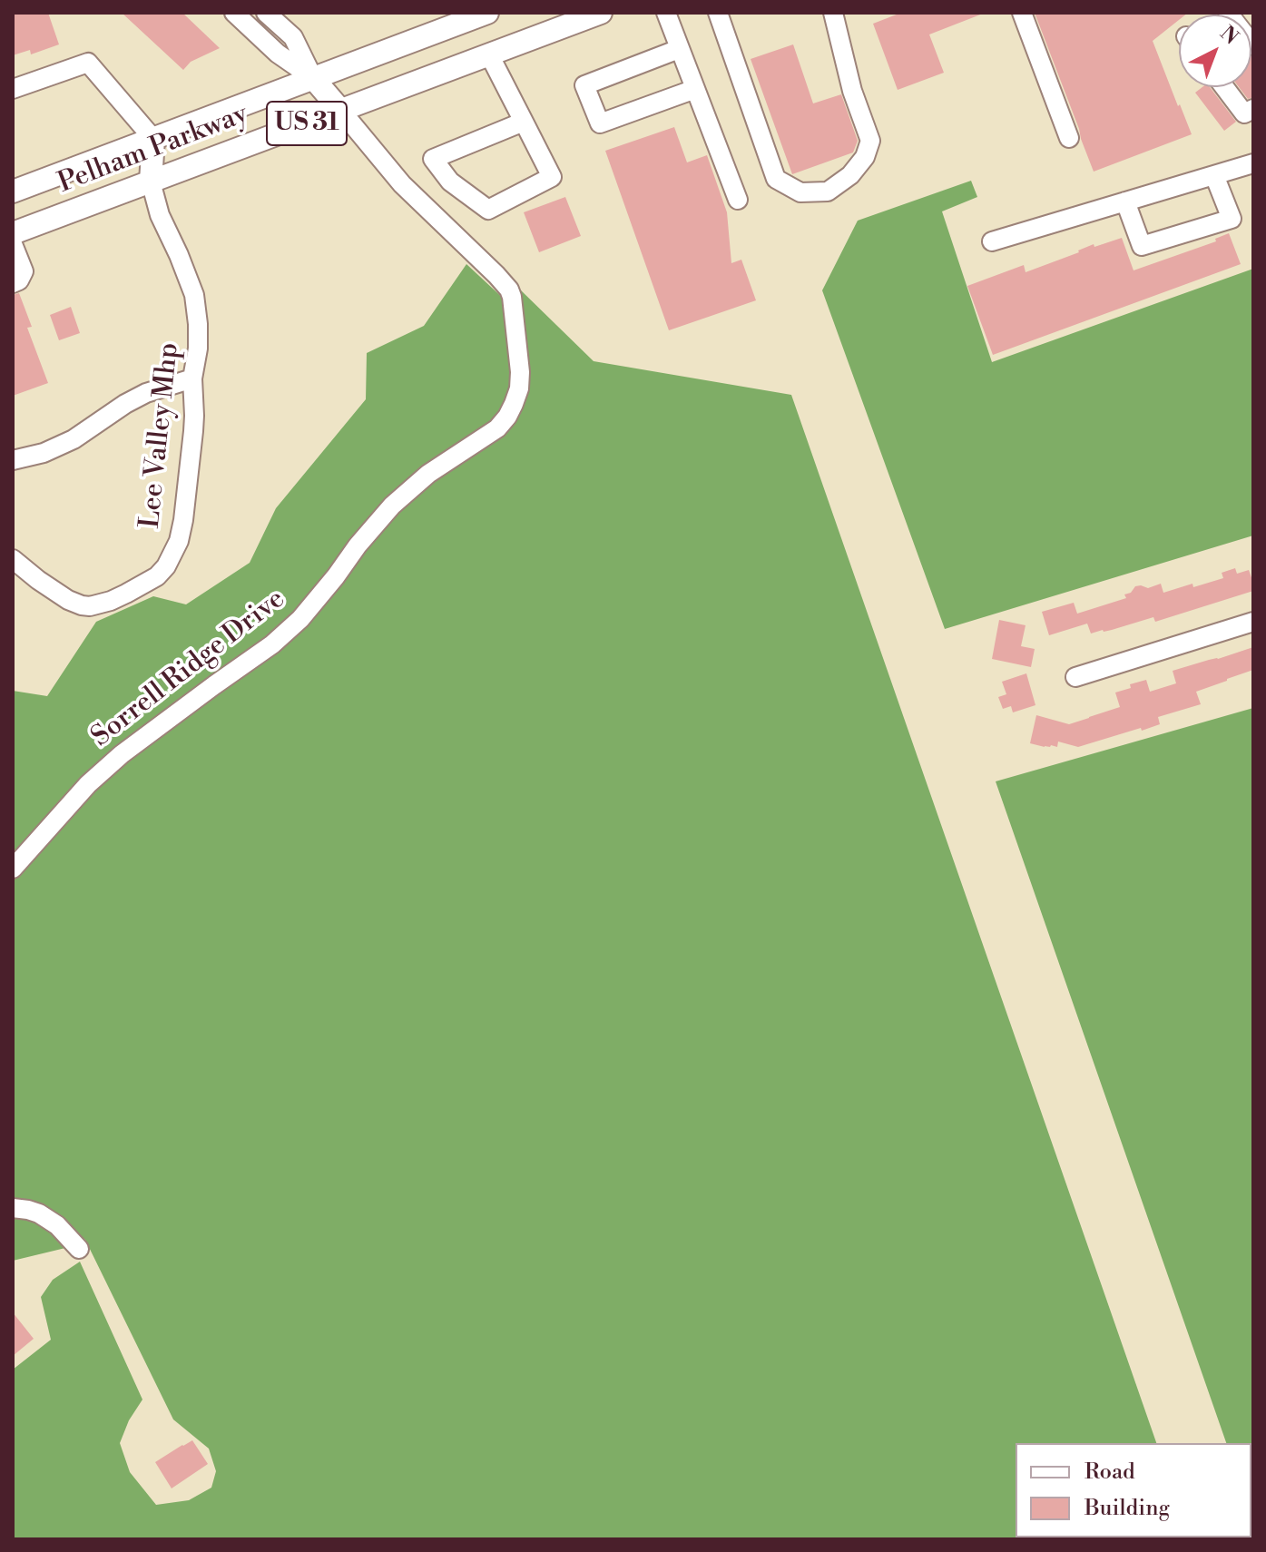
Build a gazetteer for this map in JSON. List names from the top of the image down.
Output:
{
  "streets": {
    "main road": ["US 31", "Pelham Parkway"],
    "street": ["Lee Valley Mhp", "Sorrell Ridge Drive"]
  },
  "crossings": [
    ["Pelham Parkway", "Lee Valley Mhp"],
    ["Pelham Parkway", "Sorrell Ridge Drive"]
  ],
  "legend": ["Road", "Building"],
  "north": "top right"
}
